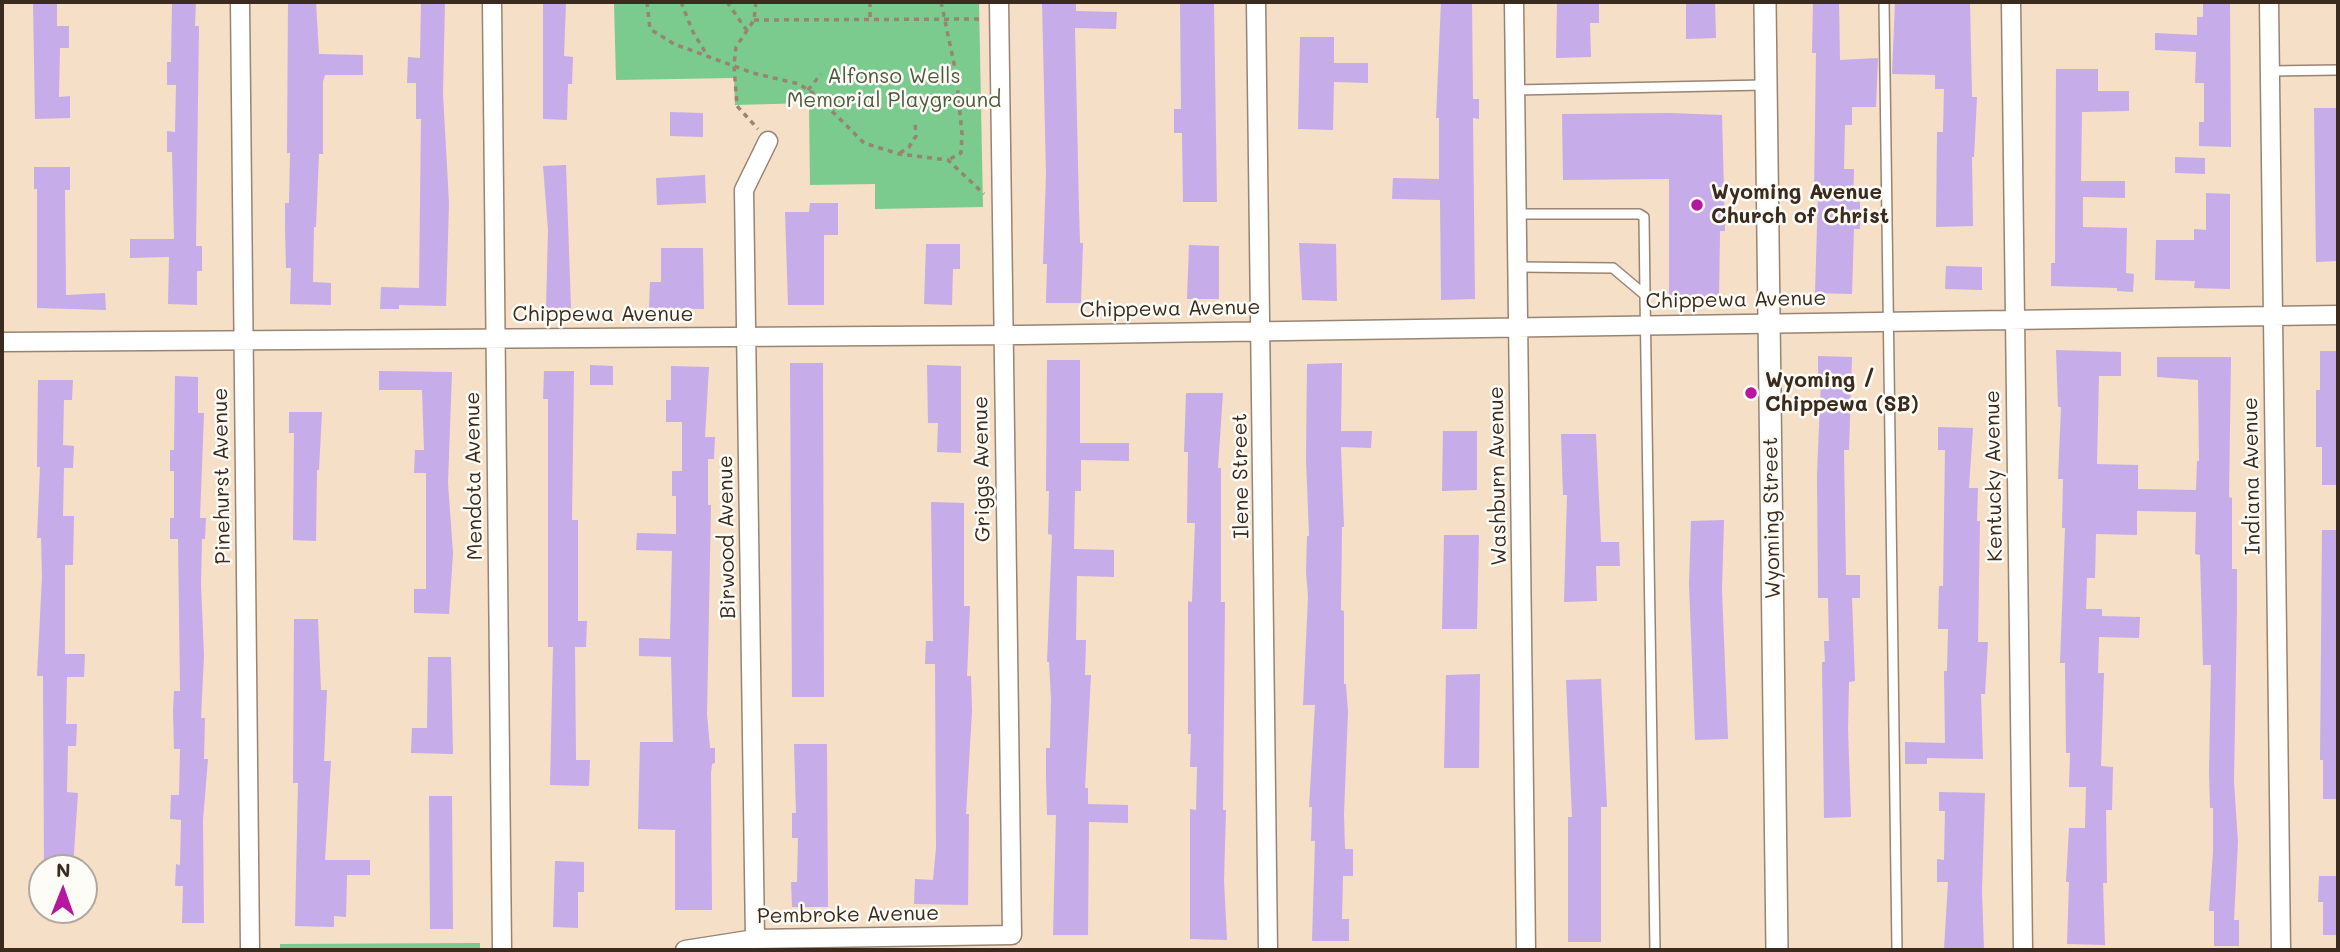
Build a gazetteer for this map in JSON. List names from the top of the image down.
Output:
{
  "streets": {
    "street": [
      "Chippewa Avenue",
      "Griggs Avenue",
      "Pinehurst Avenue",
      "Mendota Avenue",
      "Ilene Street",
      "Washburn Avenue",
      "Kentucky Avenue",
      "Indiana Avenue",
      "Wyoming Street",
      "Birwood Avenue",
      "Pembroke Avenue"
    ]
  },
  "crossings": [
    ["Chippewa Avenue", "Griggs Avenue"],
    ["Chippewa Avenue", "Pinehurst Avenue"],
    ["Chippewa Avenue", "Mendota Avenue"],
    ["Chippewa Avenue", "Ilene Street"],
    ["Chippewa Avenue", "Washburn Avenue"],
    ["Chippewa Avenue", "Kentucky Avenue"],
    ["Chippewa Avenue", "Indiana Avenue"],
    ["Chippewa Avenue", "Wyoming Street"],
    ["Chippewa Avenue", "Birwood Avenue"],
    ["Griggs Avenue", "Pembroke Avenue"],
    ["Birwood Avenue", "Pembroke Avenue"]
  ],
  "parks": ["Alfonso Wells Memorial Playground"],
  "places": ["Wyoming Avenue Church of Christ", "Wyoming / Chippewa (SB)"],
  "north": "top"
}
